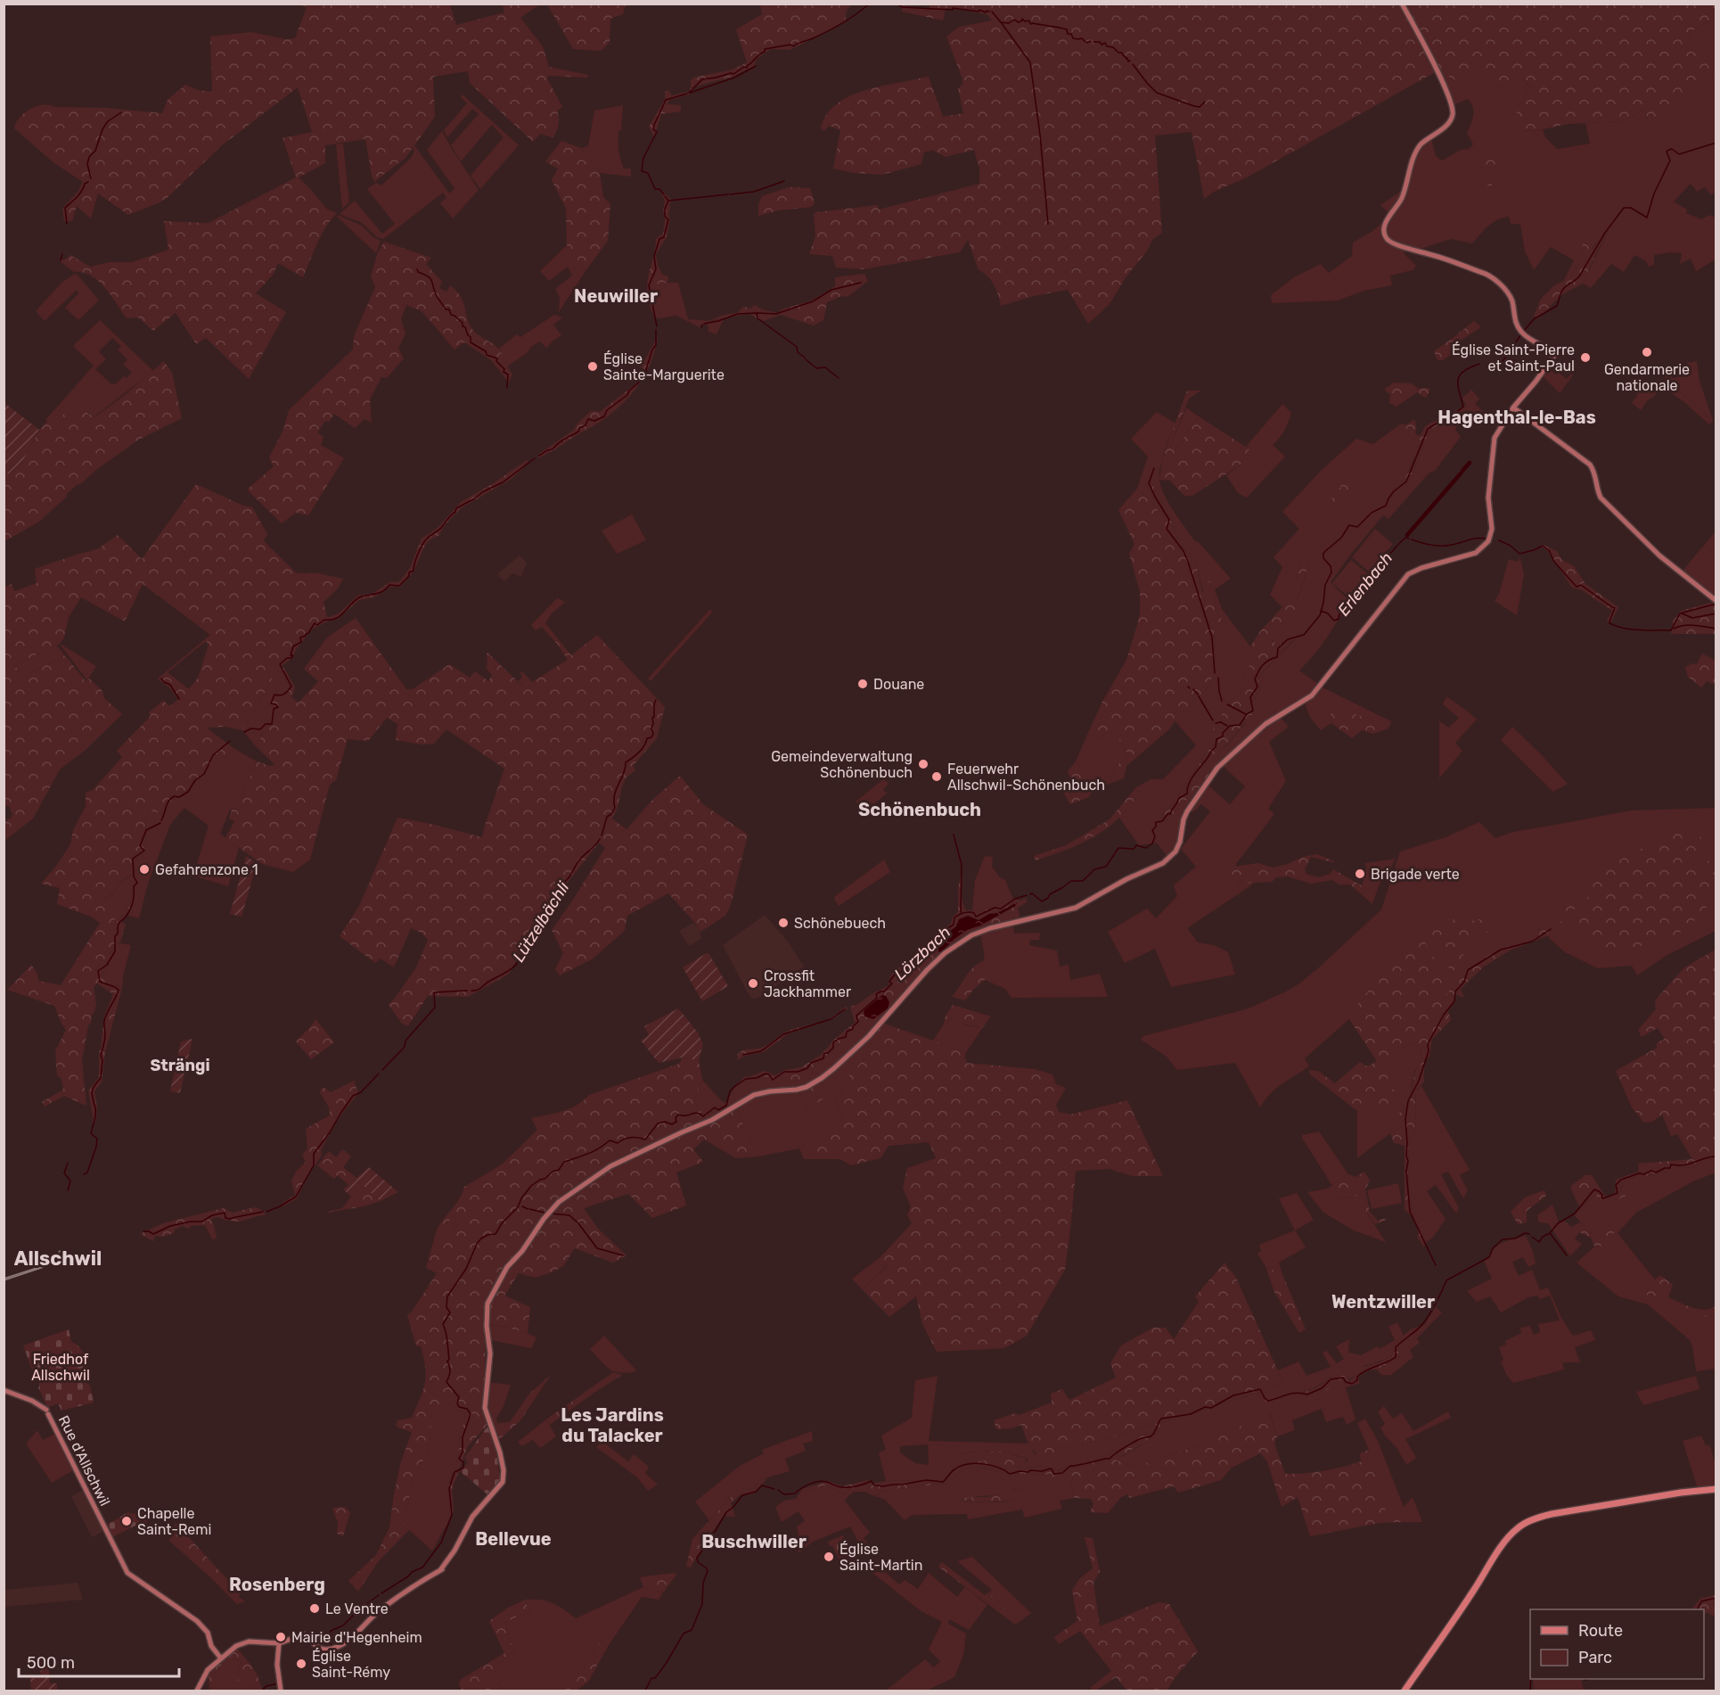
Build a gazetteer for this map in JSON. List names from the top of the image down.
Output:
{
  "streets": {
    "main road": ["Rue d'Allschwil"]
  },
  "districts": [
    "Neuwiller",
    "Hagenthal-le-Bas",
    "Schönenbuch",
    "Strängi",
    "Allschwil",
    "Wentzwiller",
    "Les Jardins du Talacker",
    "Bellevue",
    "Buschwiller",
    "Rosenberg"
  ],
  "water": ["Erlenbach", "Lützelbächli", "Lörzbach"],
  "parks": ["Friedhof Allschwil"],
  "places": [
    "Gendarmerie nationale",
    "Église Saint-Pierre et Saint-Paul",
    "Église Sainte-Marguerite",
    "Douane",
    "Gemeindeverwaltung Schönenbuch",
    "Feuerwehr Allschwil-Schönenbuch",
    "Gefahrenzone 1",
    "Brigade verte",
    "Schönebuech",
    "Crossfit Jackhammer",
    "Chapelle Saint-Remi",
    "Église Saint-Martin",
    "Le Ventre",
    "Mairie d'Hegenheim",
    "Église Saint-Rémy"
  ],
  "legend": ["Route", "Parc"],
  "scale_bar": "500 m"
}
